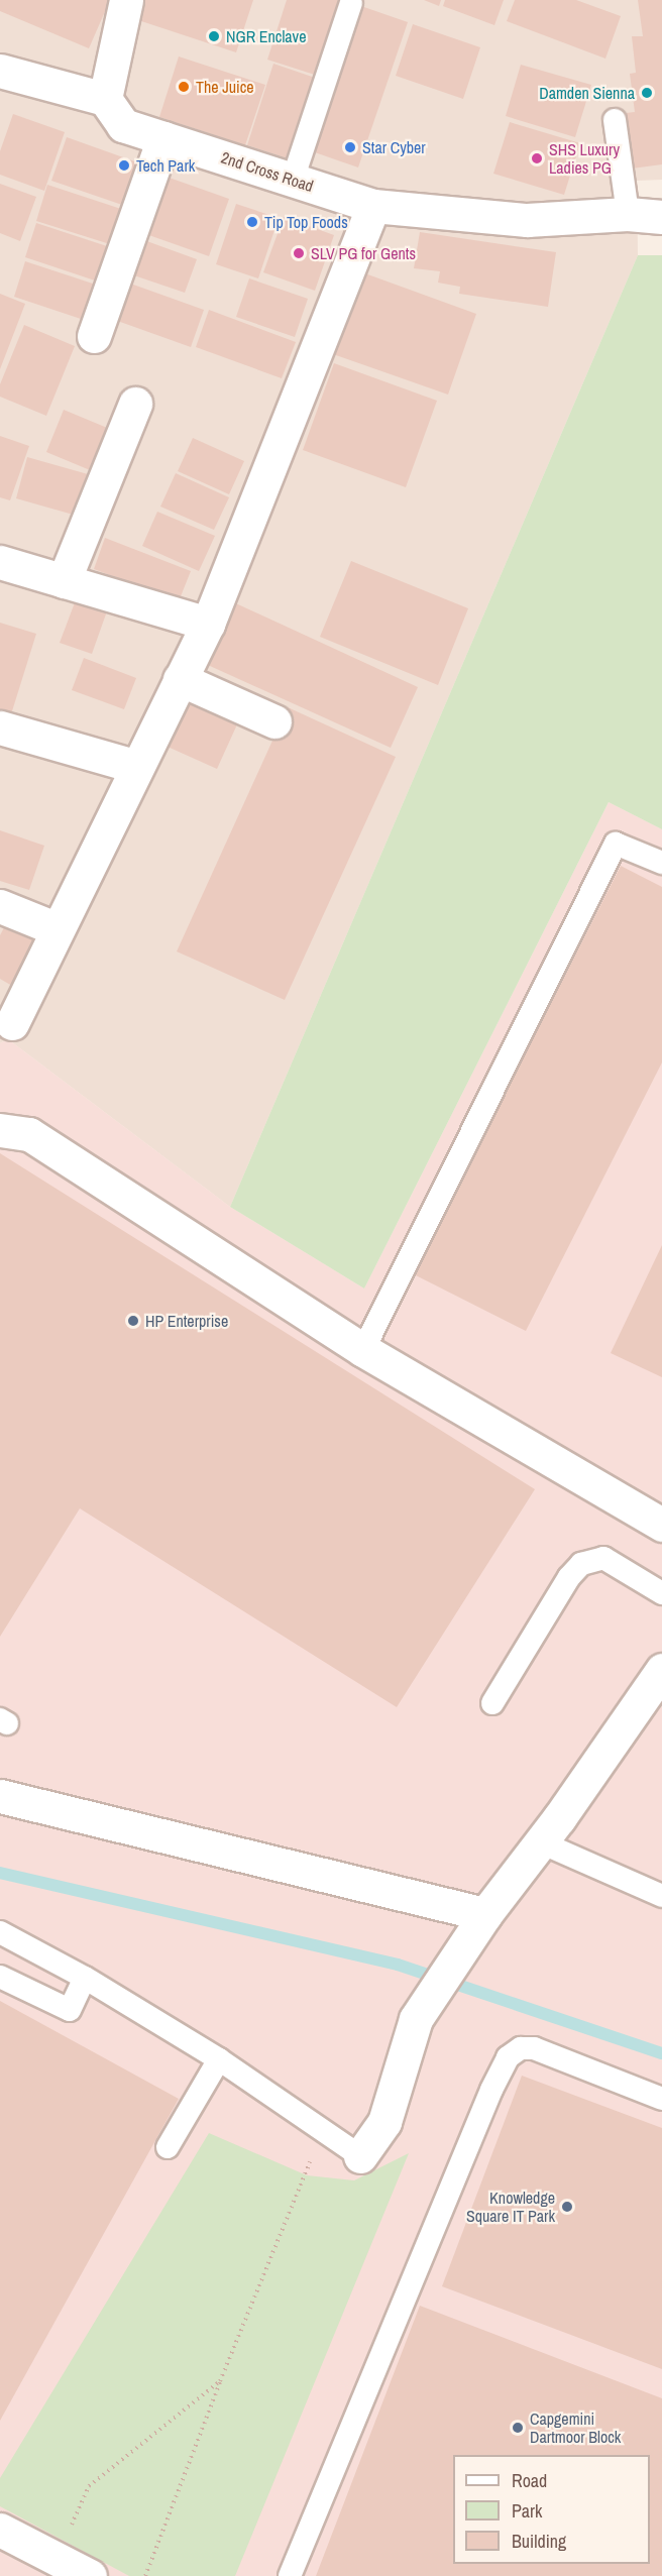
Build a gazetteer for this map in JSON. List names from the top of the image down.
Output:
{
  "streets": {
    "street": ["2nd Cross Road"]
  },
  "places": [
    "NGR Enclave",
    "The Juice",
    "Damden Sienna",
    "Star Cyber",
    "SHS Luxury Ladies PG",
    "Tech Park",
    "Tip Top Foods",
    "SLV PG for Gents",
    "HP Enterprise",
    "Knowledge Square IT Park",
    "Capgemini Dartmoor Block"
  ],
  "legend": ["Road", "Park", "Building"]
}
